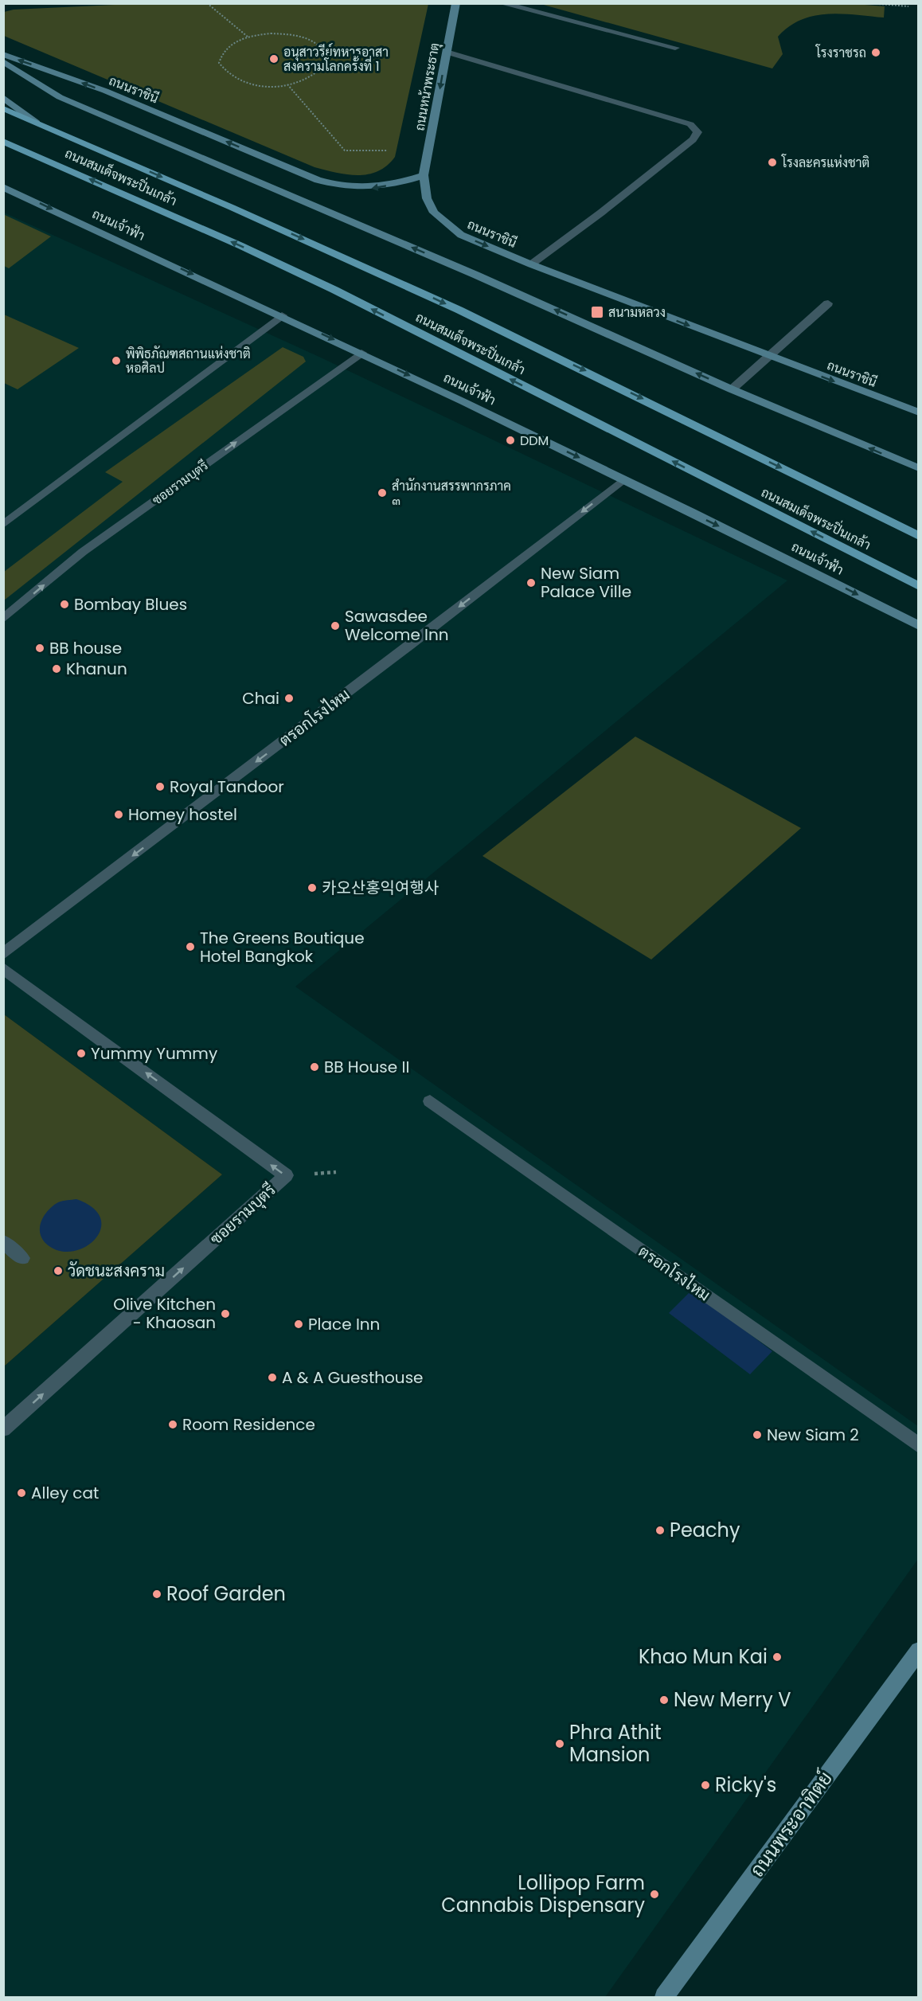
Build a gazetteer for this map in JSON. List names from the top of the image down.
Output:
{
  "streets": {
    "main road": ["ถนนสมเด็จพระปิ่นเกล้า"],
    "street": [
      "ถนนหน้าพระธาตุ",
      "ถนนราชินี",
      "ถนนเจ้าฟ้า",
      "ซอยรามบุตรี",
      "ตรอกโรงไหม",
      "ถนนพระอาทิตย์"
    ]
  },
  "crossings": [
    ["ถนนหน้าพระธาตุ", "ถนนราชินี"],
    ["ถนนเจ้าฟ้า", "ซอยรามบุตรี"],
    ["ถนนเจ้าฟ้า", "ตรอกโรงไหม"]
  ],
  "one_way": ["ถนนหน้าพระธาตุ", "ตรอกโรงไหม"],
  "places": {
    "other": [
      "โรงราชรถ",
      "อนุสาวรีย์ทหารอาสา สงครามโลกครั้งที่ 1",
      "โรงละครแห่งชาติ",
      "พิพิธภัณฑสถานแห่งชาติ หอศิลป",
      "DDM",
      "สำนักงานสรรพากรภาค ๓",
      "New Siam Palace Ville",
      "Bombay Blues",
      "Sawasdee Welcome Inn",
      "BB house",
      "Khanun",
      "Chai",
      "Royal Tandoor",
      "Homey hostel",
      "카오산홍익여행사",
      "The Greens Boutique Hotel Bangkok",
      "Yummy Yummy",
      "BB House II",
      "วัดชนะสงคราม",
      "Olive Kitchen - Khaosan",
      "Place Inn",
      "A & A Guesthouse",
      "Room Residence",
      "New Siam 2",
      "Alley cat",
      "Peachy",
      "Roof Garden",
      "Khao Mun Kai",
      "New Merry V",
      "Phra Athit Mansion",
      "Ricky's",
      "Lollipop Farm Cannabis Dispensary"
    ],
    "transit": ["สนามหลวง"]
  }
}
